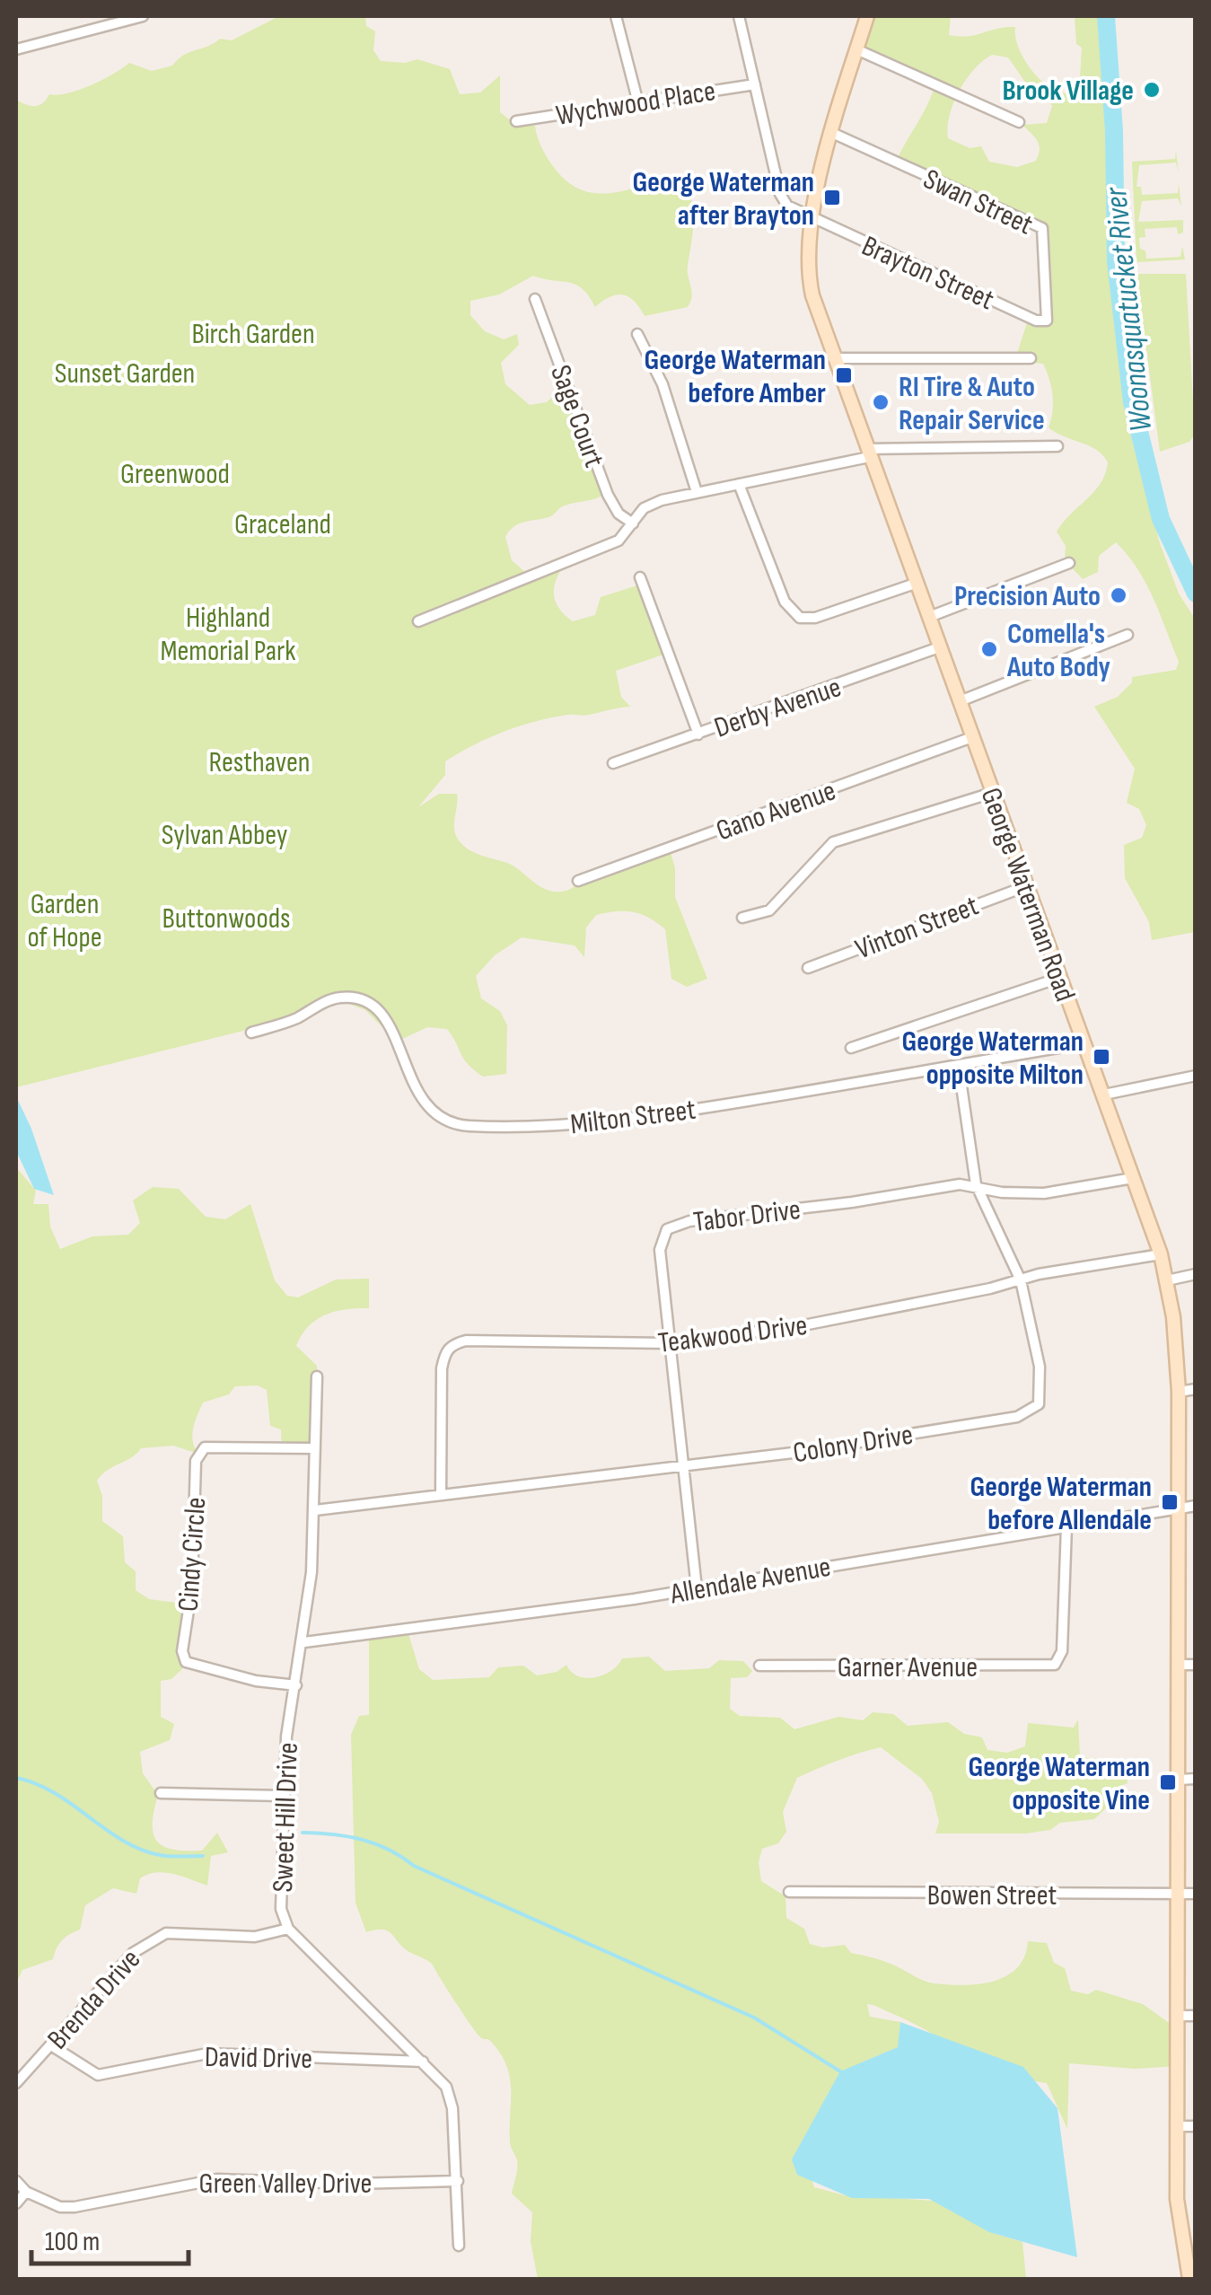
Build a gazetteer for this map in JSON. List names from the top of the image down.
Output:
{
  "streets": {
    "main road": ["George Waterman Road"],
    "street": [
      "Wychwood Place",
      "Swan Street",
      "Brayton Street",
      "Sage Court",
      "Derby Avenue",
      "Gano Avenue",
      "Vinton Street",
      "Milton Street",
      "Tabor Drive",
      "Teakwood Drive",
      "Colony Drive",
      "Cindy Circle",
      "Allendale Avenue",
      "Garner Avenue",
      "Sweet Hill Drive",
      "Bowen Street",
      "Brenda Drive",
      "David Drive",
      "Green Valley Drive"
    ]
  },
  "crossings": [
    ["Swan Street", "Brayton Street"],
    ["Swan Street", "George Waterman Road"],
    ["Brayton Street", "George Waterman Road"],
    ["Derby Avenue", "George Waterman Road"],
    ["Gano Avenue", "George Waterman Road"],
    ["George Waterman Road", "Vinton Street"],
    ["George Waterman Road", "Milton Street"],
    ["George Waterman Road", "Tabor Drive"],
    ["George Waterman Road", "Teakwood Drive"],
    ["George Waterman Road", "Allendale Avenue"],
    ["George Waterman Road", "Bowen Street"],
    ["Milton Street", "Colony Drive"],
    ["Tabor Drive", "Teakwood Drive"],
    ["Tabor Drive", "Colony Drive"],
    ["Tabor Drive", "Allendale Avenue"],
    ["Teakwood Drive", "Colony Drive"],
    ["Colony Drive", "Sweet Hill Drive"],
    ["Cindy Circle", "Sweet Hill Drive"],
    ["Allendale Avenue", "Garner Avenue"],
    ["Allendale Avenue", "Sweet Hill Drive"],
    ["Sweet Hill Drive", "Brenda Drive"],
    ["Sweet Hill Drive", "David Drive"],
    ["Sweet Hill Drive", "Green Valley Drive"],
    ["Brenda Drive", "David Drive"]
  ],
  "water": ["Woonasquatucket River"],
  "parks": [
    "Birch Garden",
    "Sunset Garden",
    "Greenwood",
    "Graceland",
    "Highland Memorial Park",
    "Resthaven",
    "Sylvan Abbey",
    "Garden of Hope",
    "Buttonwoods"
  ],
  "places": {
    "other": [
      "Brook Village",
      "RI Tire & Auto Repair Service",
      "Precision Auto",
      "Comella's Auto Body"
    ],
    "transit": [
      "George Waterman after Brayton",
      "George Waterman before Amber",
      "George Waterman opposite Milton",
      "George Waterman before Allendale",
      "George Waterman opposite Vine"
    ]
  },
  "scale_bar": "100 m"
}
